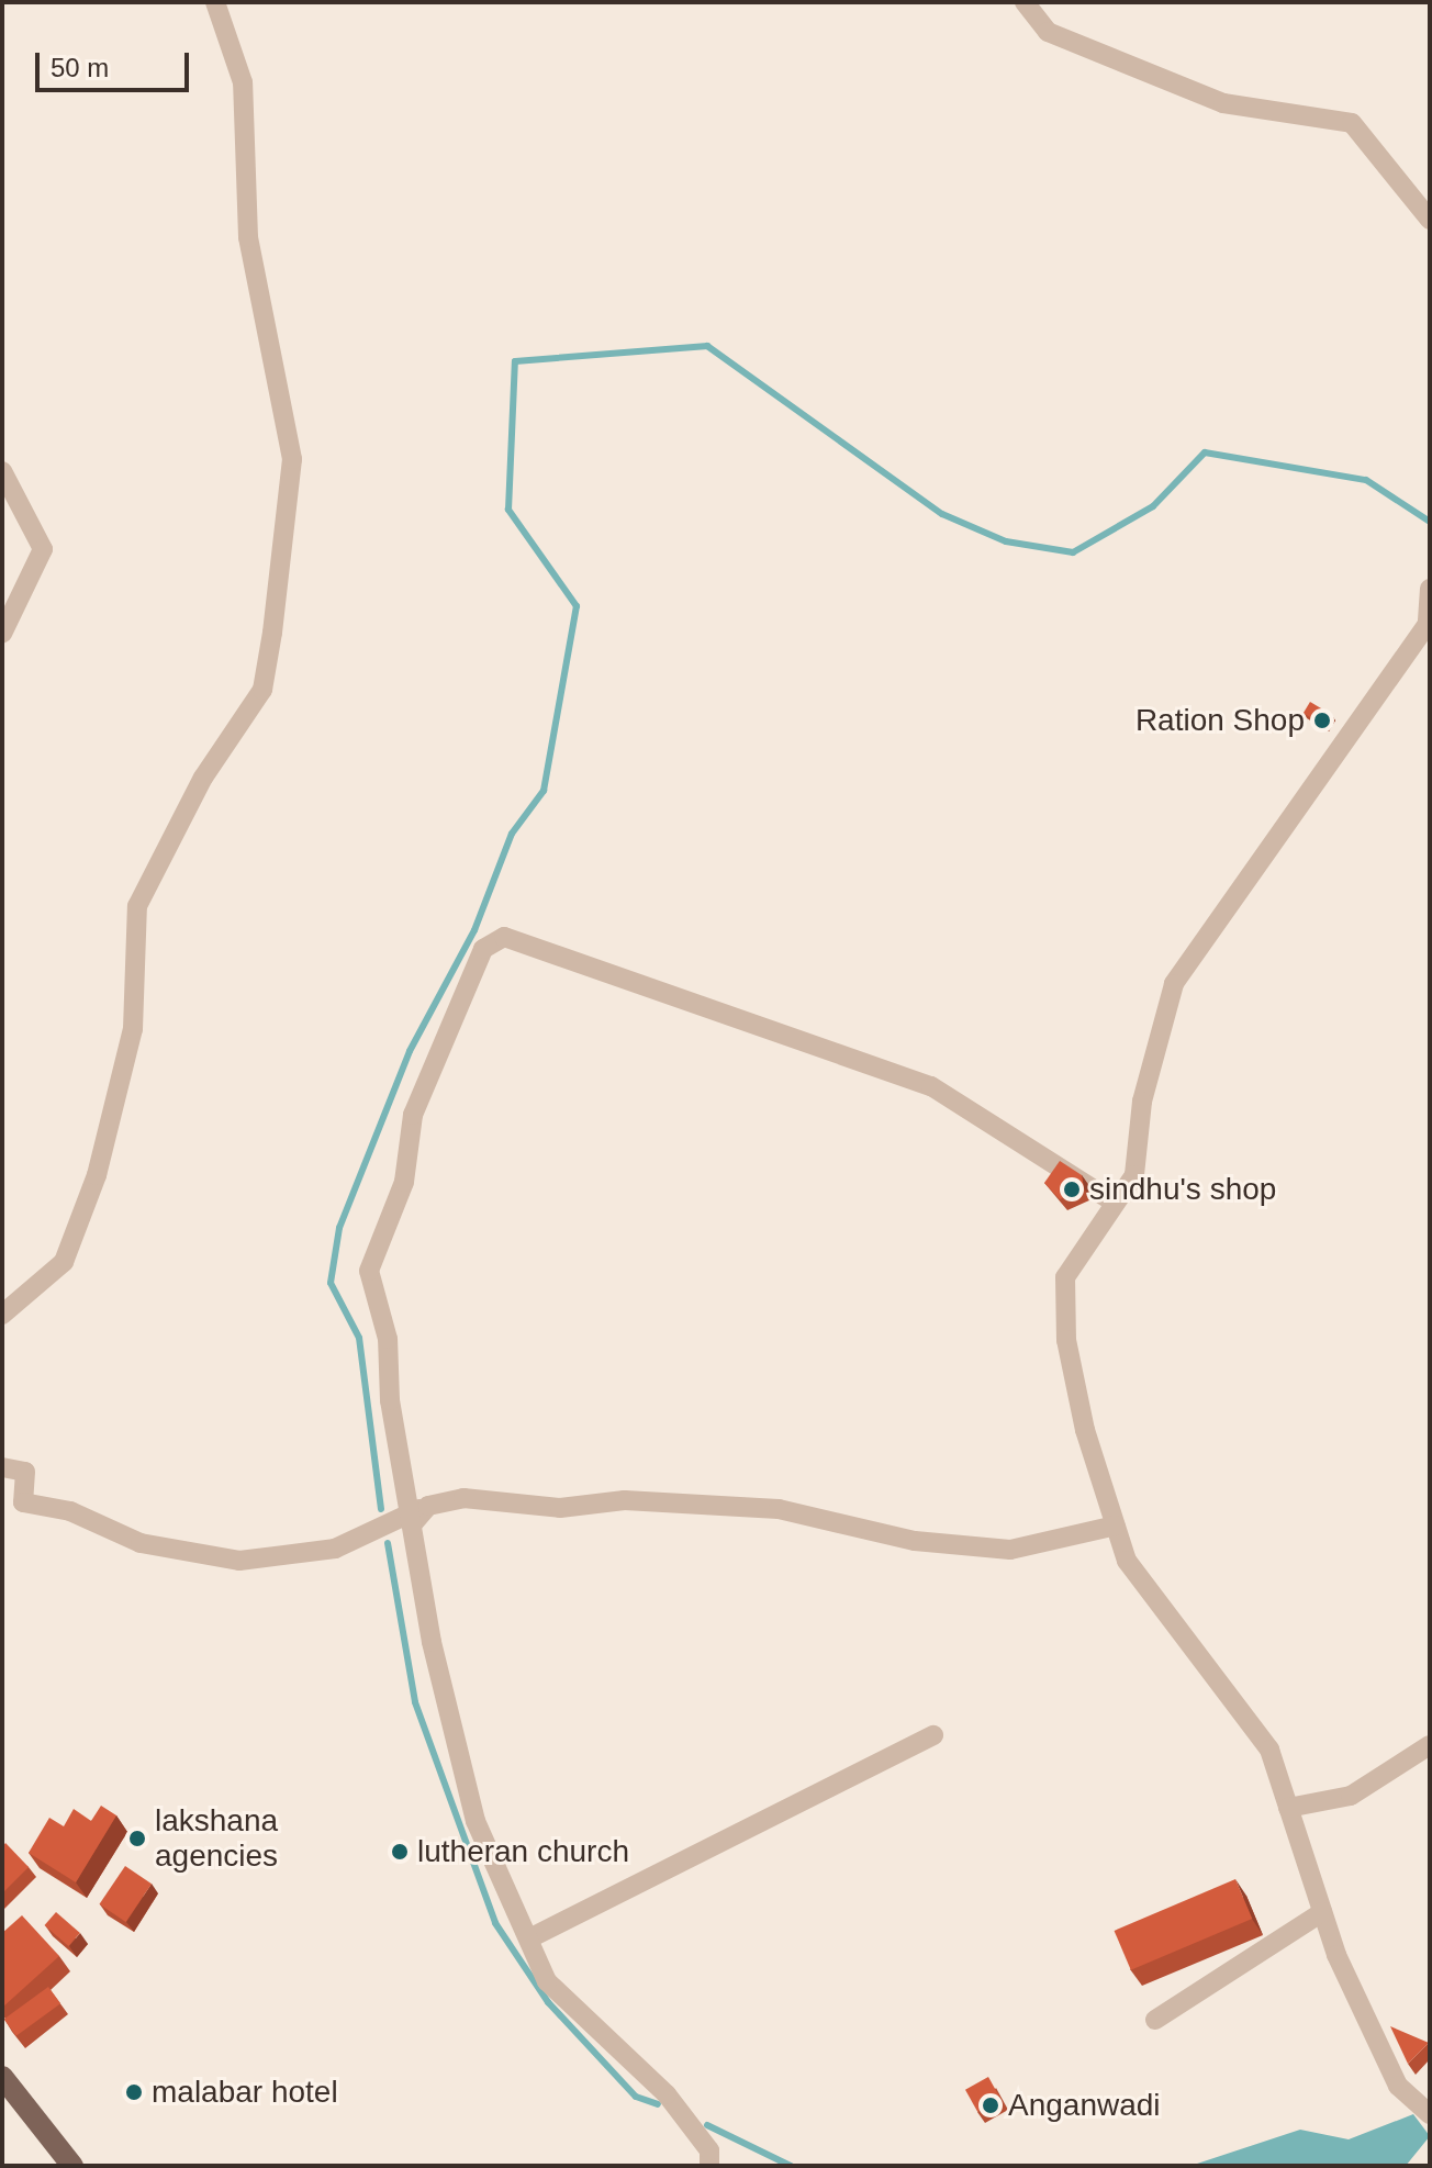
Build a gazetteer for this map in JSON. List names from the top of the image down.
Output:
{
  "places": [
    "Ration Shop",
    "sindhu's shop",
    "lakshana agencies",
    "lutheran church",
    "malabar hotel",
    "Anganwadi"
  ],
  "scale_bar": "50 m"
}
